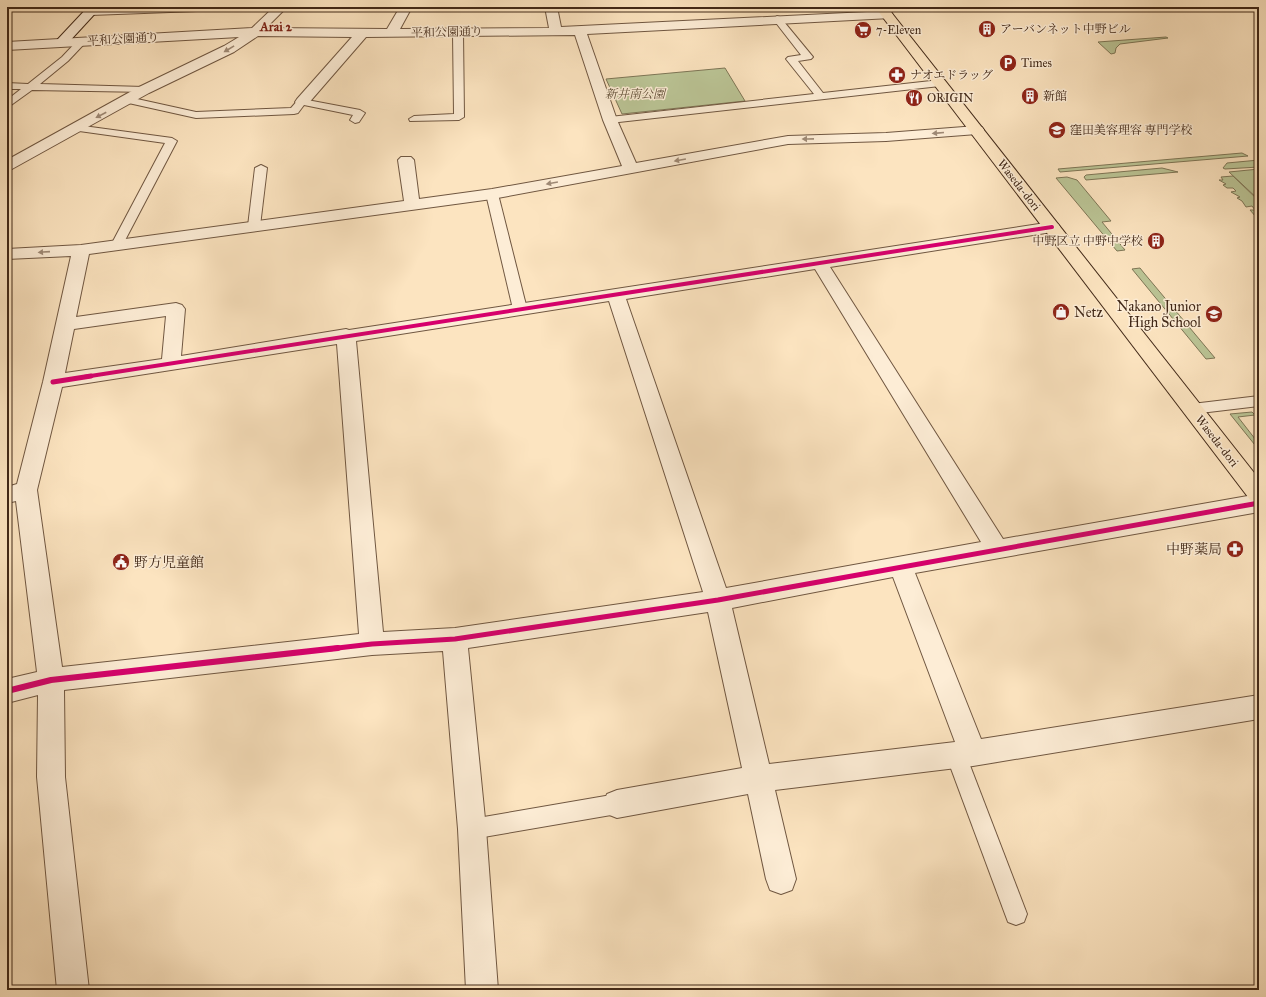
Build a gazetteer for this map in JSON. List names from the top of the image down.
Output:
{
  "streets": {
    "main road": ["Waseda-dori"],
    "street": ["平和公園通り"]
  },
  "crossings": [
    ["平和公園通り", "Waseda-dori"]
  ],
  "districts": ["Arai 2"],
  "parks": ["新井南公園"],
  "places": {
    "building": ["アーバンネット中野ビル", "新館", "中野区立 中野中学校"],
    "supermarket": ["7-Eleven"],
    "parking": ["Times"],
    "pharmacy": ["ナオエドラッグ", "中野薬局"],
    "restaurant": ["ORIGIN"],
    "school or university": ["窪田美容理容 専門学校", "Nakano Junior High School"],
    "shop": ["Netz"],
    "public building": ["野方児童館"]
  }
}
